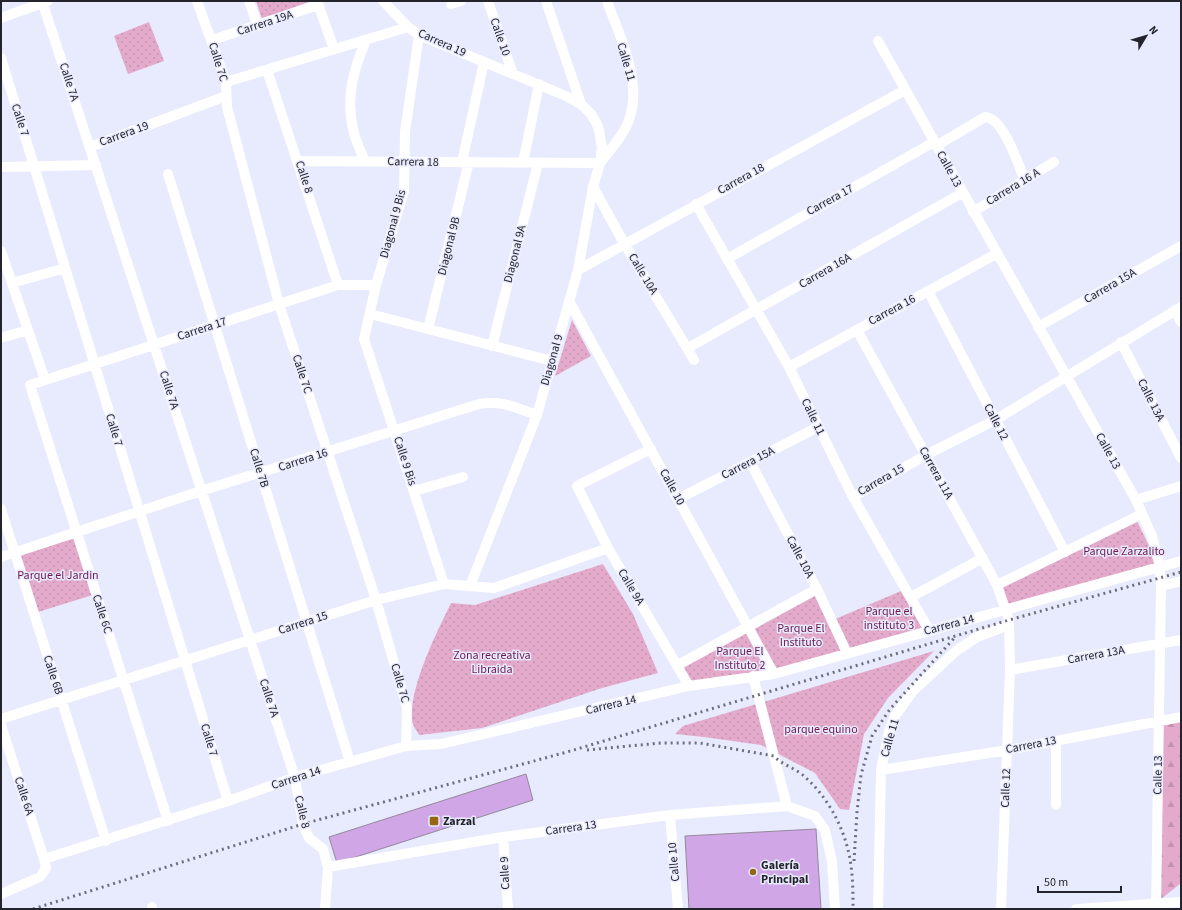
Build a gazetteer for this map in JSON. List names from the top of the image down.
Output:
{
  "streets": {
    "street": [
      "Carrera 19A",
      "Calle 10",
      "Carrera 19",
      "Calle 7C",
      "Calle 11",
      "Calle 7A",
      "Calle 7",
      "Carrera 18",
      "Calle 13",
      "Calle 8",
      "Carrera 16 A",
      "Carrera 17",
      "Diagonal 9 Bis",
      "Diagonal 9B",
      "Diagonal 9A",
      "Carrera 16A",
      "Calle 10A",
      "Carrera 15A",
      "Carrera 16",
      "Diagonal 9",
      "Calle 13A",
      "Calle 12",
      "Calle 9 Bis",
      "Calle 7B",
      "Carrera 11A",
      "Carrera 15",
      "Calle 9A",
      "Calle 6C",
      "Carrera 14",
      "Carrera 13A",
      "Calle 6B",
      "Carrera 13",
      "Calle 6A",
      "Calle 9"
    ]
  },
  "crossings": [
    ["Carrera 19A", "Calle 7C"],
    ["Calle 10", "Carrera 19"],
    ["Calle 10", "Carrera 15A"],
    ["Calle 10", "Diagonal 9"],
    ["Calle 10", "Calle 9A"],
    ["Calle 10", "Carrera 14"],
    ["Calle 10", "Carrera 13"],
    ["Carrera 19", "Calle 7C"],
    ["Carrera 19", "Calle 7A"],
    ["Carrera 19", "Calle 7"],
    ["Carrera 19", "Calle 8"],
    ["Carrera 19", "Diagonal 9 Bis"],
    ["Carrera 19", "Diagonal 9B"],
    ["Carrera 19", "Diagonal 9"],
    ["Calle 7C", "Carrera 17"],
    ["Calle 7C", "Carrera 16"],
    ["Calle 7C", "Carrera 15"],
    ["Calle 7C", "Carrera 14"],
    ["Calle 11", "Carrera 18"],
    ["Calle 11", "Carrera 17"],
    ["Calle 11", "Carrera 16A"],
    ["Calle 11", "Carrera 15A"],
    ["Calle 11", "Carrera 16"],
    ["Calle 11", "Diagonal 9"],
    ["Calle 11", "Calle 12"],
    ["Calle 11", "Carrera 11A"],
    ["Calle 11", "Carrera 15"],
    ["Calle 11", "Carrera 14"],
    ["Calle 11", "Carrera 13"],
    ["Calle 7A", "Calle 8"],
    ["Calle 7A", "Carrera 17"],
    ["Calle 7A", "Carrera 16"],
    ["Calle 7A", "Carrera 15"],
    ["Calle 7A", "Carrera 14"],
    ["Calle 7", "Carrera 17"],
    ["Calle 7", "Carrera 16"],
    ["Calle 7", "Carrera 15"],
    ["Calle 7", "Carrera 14"],
    ["Carrera 18", "Calle 13"],
    ["Carrera 18", "Calle 8"],
    ["Carrera 18", "Diagonal 9 Bis"],
    ["Carrera 18", "Diagonal 9B"],
    ["Carrera 18", "Diagonal 9A"],
    ["Carrera 18", "Calle 10A"],
    ["Carrera 18", "Diagonal 9"],
    ["Calle 13", "Carrera 16 A"],
    ["Calle 13", "Carrera 17"],
    ["Calle 13", "Carrera 16A"],
    ["Calle 13", "Carrera 15A"],
    ["Calle 13", "Carrera 16"],
    ["Calle 13", "Carrera 15"],
    ["Calle 13", "Carrera 14"],
    ["Calle 13", "Carrera 13A"],
    ["Calle 13", "Carrera 13"],
    ["Calle 8", "Carrera 17"],
    ["Calle 8", "Carrera 14"],
    ["Calle 8", "Carrera 13"],
    ["Carrera 16 A", "Carrera 17"],
    ["Carrera 17", "Diagonal 9 Bis"],
    ["Carrera 17", "Calle 7B"],
    ["Carrera 17", "Calle 6C"],
    ["Diagonal 9 Bis", "Calle 9 Bis"],
    ["Carrera 16A", "Calle 10A"],
    ["Calle 10A", "Carrera 15A"],
    ["Calle 10A", "Diagonal 9"],
    ["Calle 10A", "Carrera 14"],
    ["Carrera 16", "Diagonal 9"],
    ["Carrera 16", "Calle 12"],
    ["Carrera 16", "Calle 9 Bis"],
    ["Carrera 16", "Calle 7B"],
    ["Carrera 16", "Carrera 11A"],
    ["Carrera 16", "Calle 6C"],
    ["Carrera 16", "Calle 6B"],
    ["Diagonal 9", "Carrera 15"],
    ["Calle 12", "Carrera 11A"],
    ["Calle 12", "Carrera 15"],
    ["Calle 12", "Carrera 13A"],
    ["Calle 12", "Carrera 13"],
    ["Calle 9 Bis", "Carrera 15"],
    ["Calle 7B", "Carrera 15"],
    ["Calle 7B", "Carrera 14"],
    ["Carrera 11A", "Carrera 15"],
    ["Carrera 11A", "Carrera 14"],
    ["Carrera 15", "Calle 9A"],
    ["Carrera 15", "Calle 6C"],
    ["Carrera 15", "Calle 6B"],
    ["Calle 9A", "Carrera 14"],
    ["Calle 6C", "Carrera 14"],
    ["Carrera 14", "Calle 6B"],
    ["Carrera 14", "Calle 6A"],
    ["Carrera 13", "Calle 9"]
  ],
  "parks": [
    "Parque Zarzalito",
    "Parque el Jardin",
    "Parque el instituto 3",
    "Parque El Instituto",
    "Parque El Instituto 2",
    "Zona recreativa Libraida",
    "parque equino"
  ],
  "places": {
    "transit": ["Zarzal"],
    "other": ["Galería Principal"]
  },
  "scale_bar": "50 m",
  "north": "top right"
}
